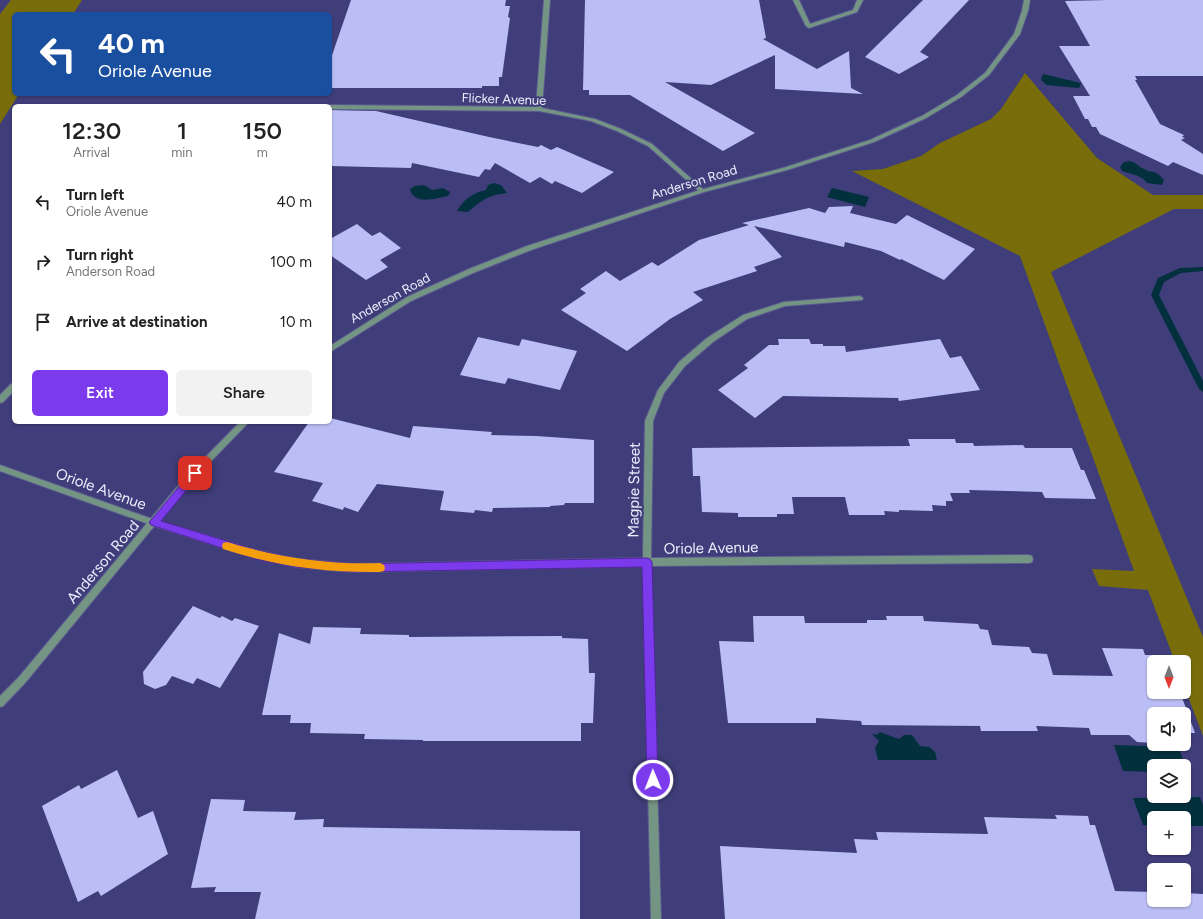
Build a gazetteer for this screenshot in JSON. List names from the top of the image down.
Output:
{
  "streets": {
    "street": [
      "Flicker Avenue",
      "Anderson Road",
      "Oriole Avenue",
      "Magpie Street"
    ]
  },
  "crossings": [
    ["Flicker Avenue", "Anderson Road"],
    ["Anderson Road", "Oriole Avenue"],
    ["Oriole Avenue", "Magpie Street"]
  ],
  "north": "bottom",
  "page": {
    "turn": ["40 m", "Oriole Avenue"],
    "eta": [
      "12:30",
      "Arrival",
      "1",
      "min",
      "150",
      "m"
    ],
    "list": [
      {
        "name": "Turn left",
        "note": "Oriole Avenue",
        "value": "40 m"
      },
      {
        "name": "Turn right",
        "note": "Anderson Road",
        "value": "100 m"
      },
      {
        "name": "Arrive at destination",
        "value": "10 m"
      }
    ],
    "buttons": ["Exit", "Share"],
    "map_buttons": ["+", "−"]
  }
}
